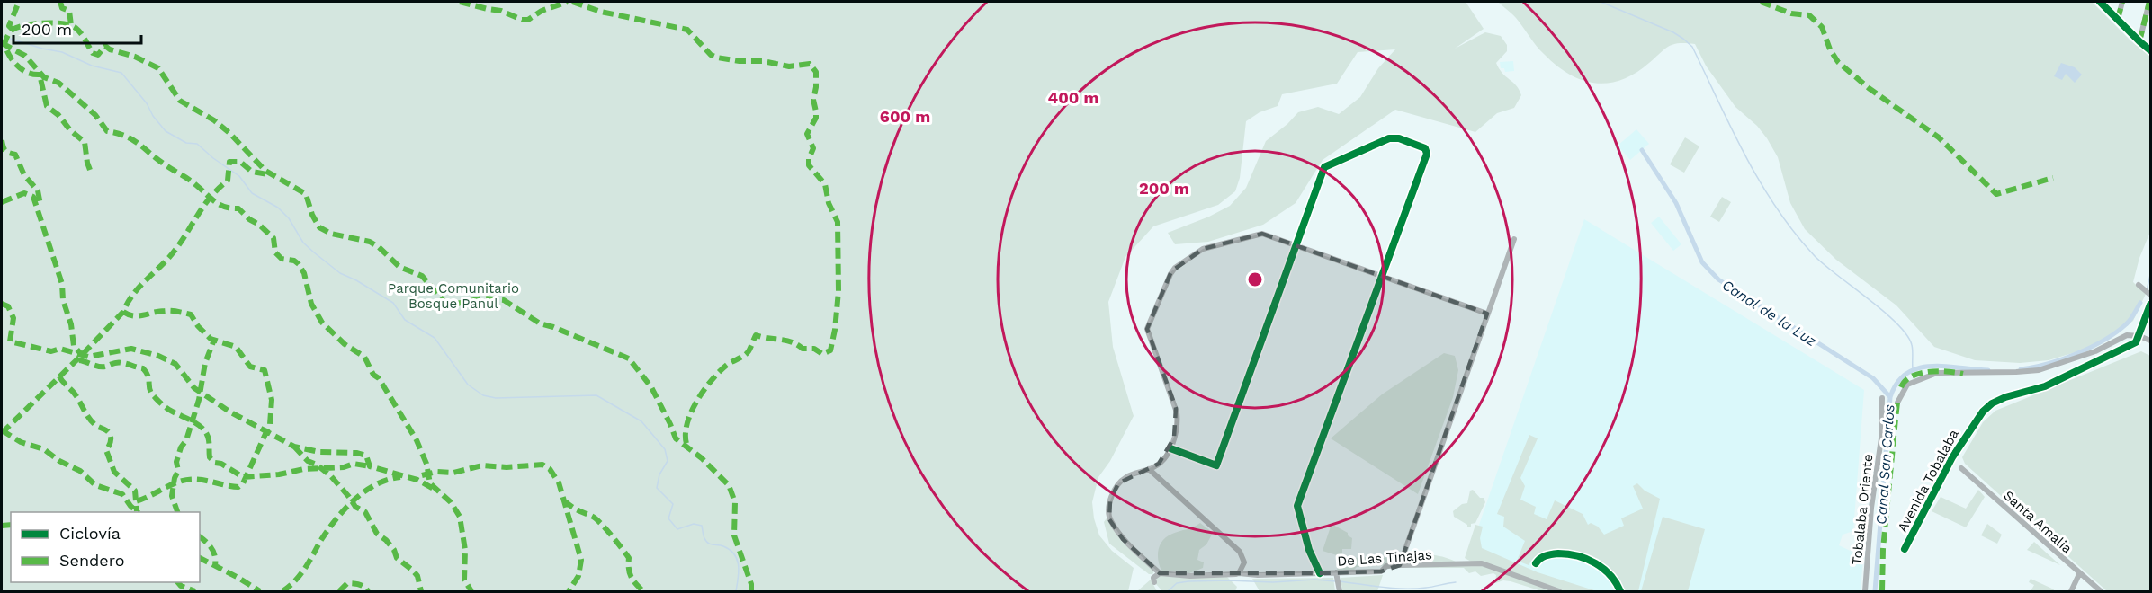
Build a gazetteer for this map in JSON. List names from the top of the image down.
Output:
{
  "streets": {
    "street": [
      "Avenida Tobalaba",
      "Tobalaba Oriente",
      "Santa Amalia",
      "De Las Tinajas"
    ]
  },
  "water": ["Canal de la Luz", "Canal San Carlos"],
  "parks": ["Parque Comunitario Bosque Panul"],
  "legend": ["Ciclovía", "Sendero"],
  "scale_bar": "200 m",
  "rings": ["400 m", "600 m", "200 m"]
}
